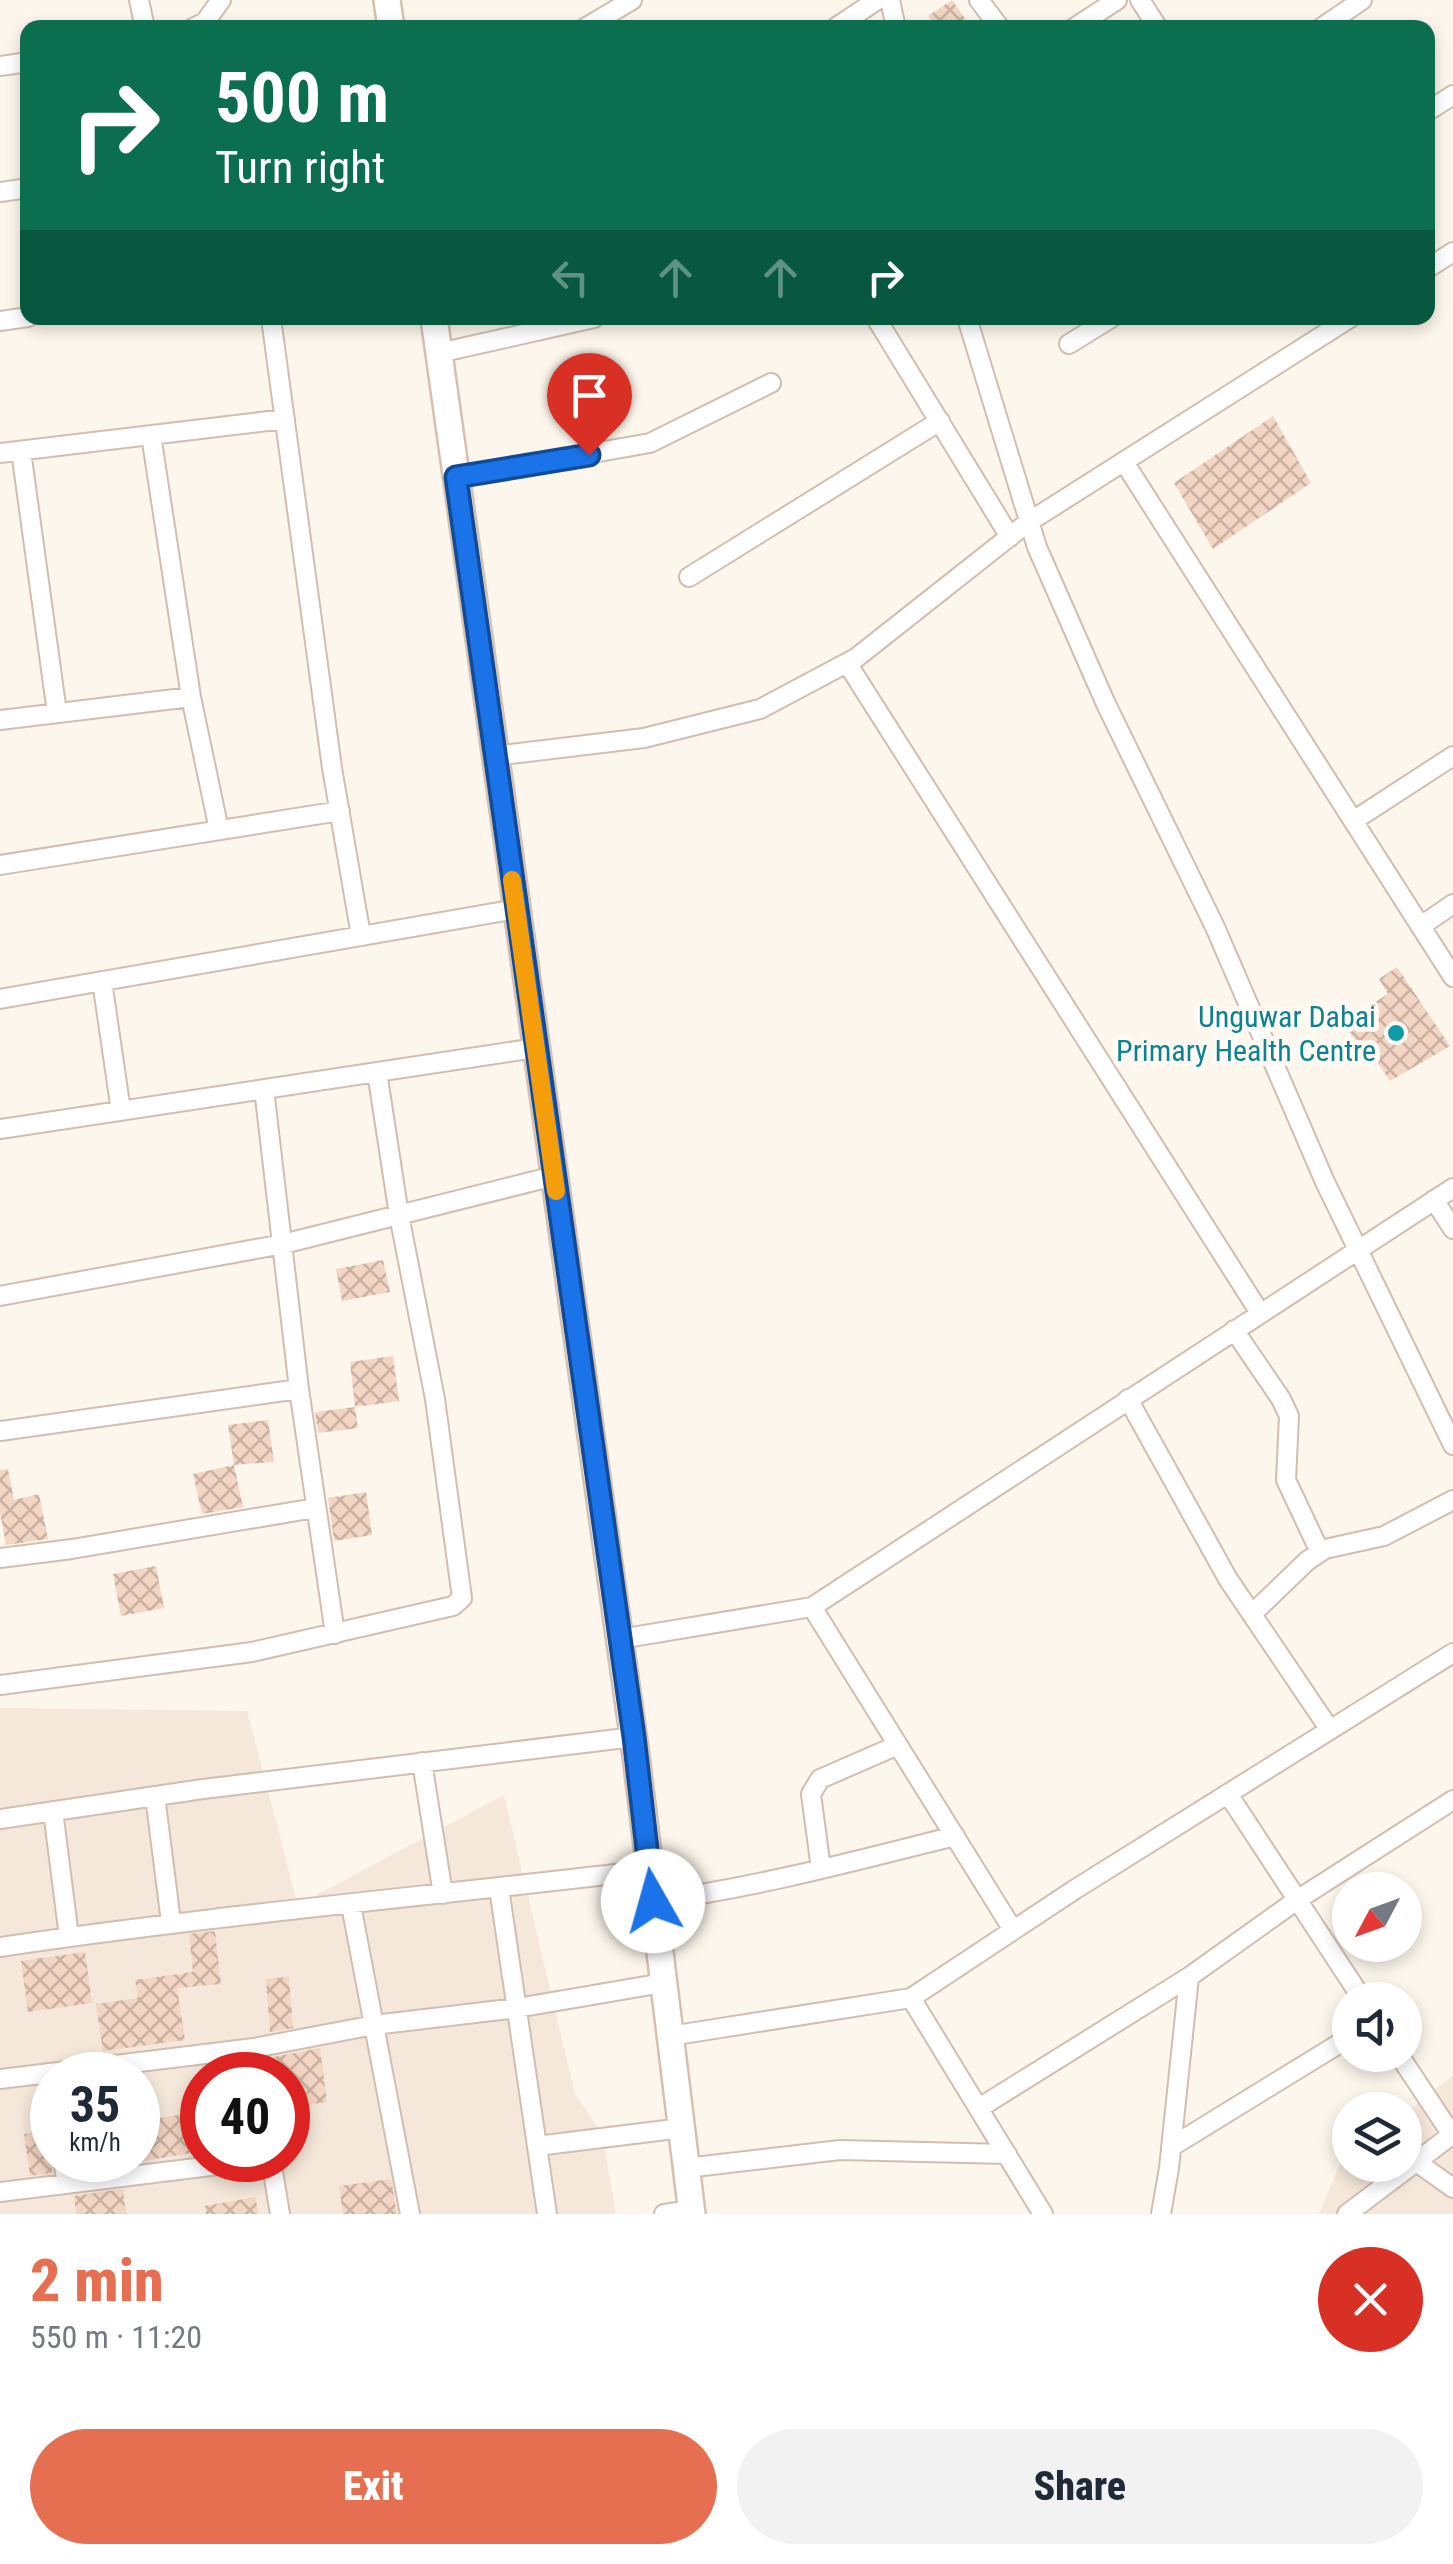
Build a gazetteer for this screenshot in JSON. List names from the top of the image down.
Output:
{
  "places": ["Unguwar Dabai Primary Health Centre"],
  "north": "bottom left",
  "page": {
    "turn": ["500 m", "Turn right"],
    "speed": "35 km/h",
    "limit": "40",
    "heading": ["2 min", "550 m · 11:20"],
    "buttons": ["Exit", "Share"]
  }
}
